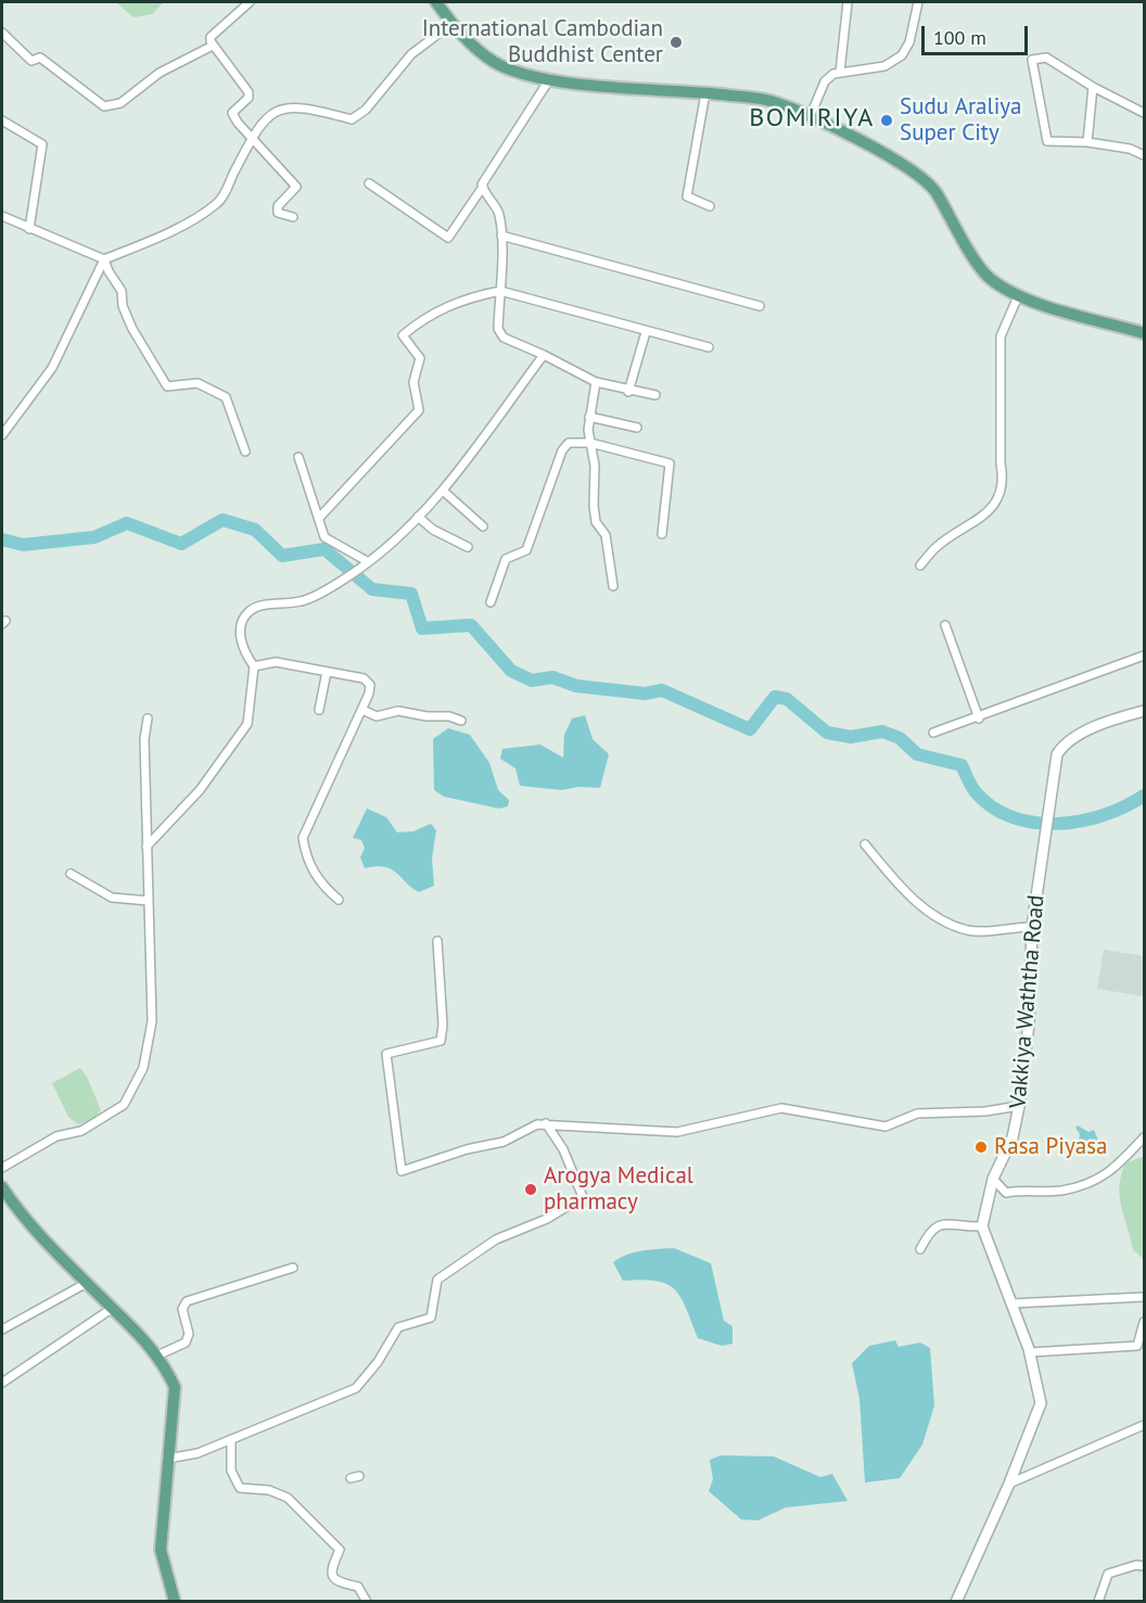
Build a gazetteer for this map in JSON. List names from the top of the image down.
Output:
{
  "streets": {
    "street": ["Vakkiya Waththa Road"]
  },
  "districts": ["BOMIRIYA"],
  "places": [
    "International Cambodian Buddhist Center",
    "Sudu Araliya Super City",
    "Rasa Piyasa",
    "Arogya Medical pharmacy"
  ],
  "scale_bar": "100 m"
}
